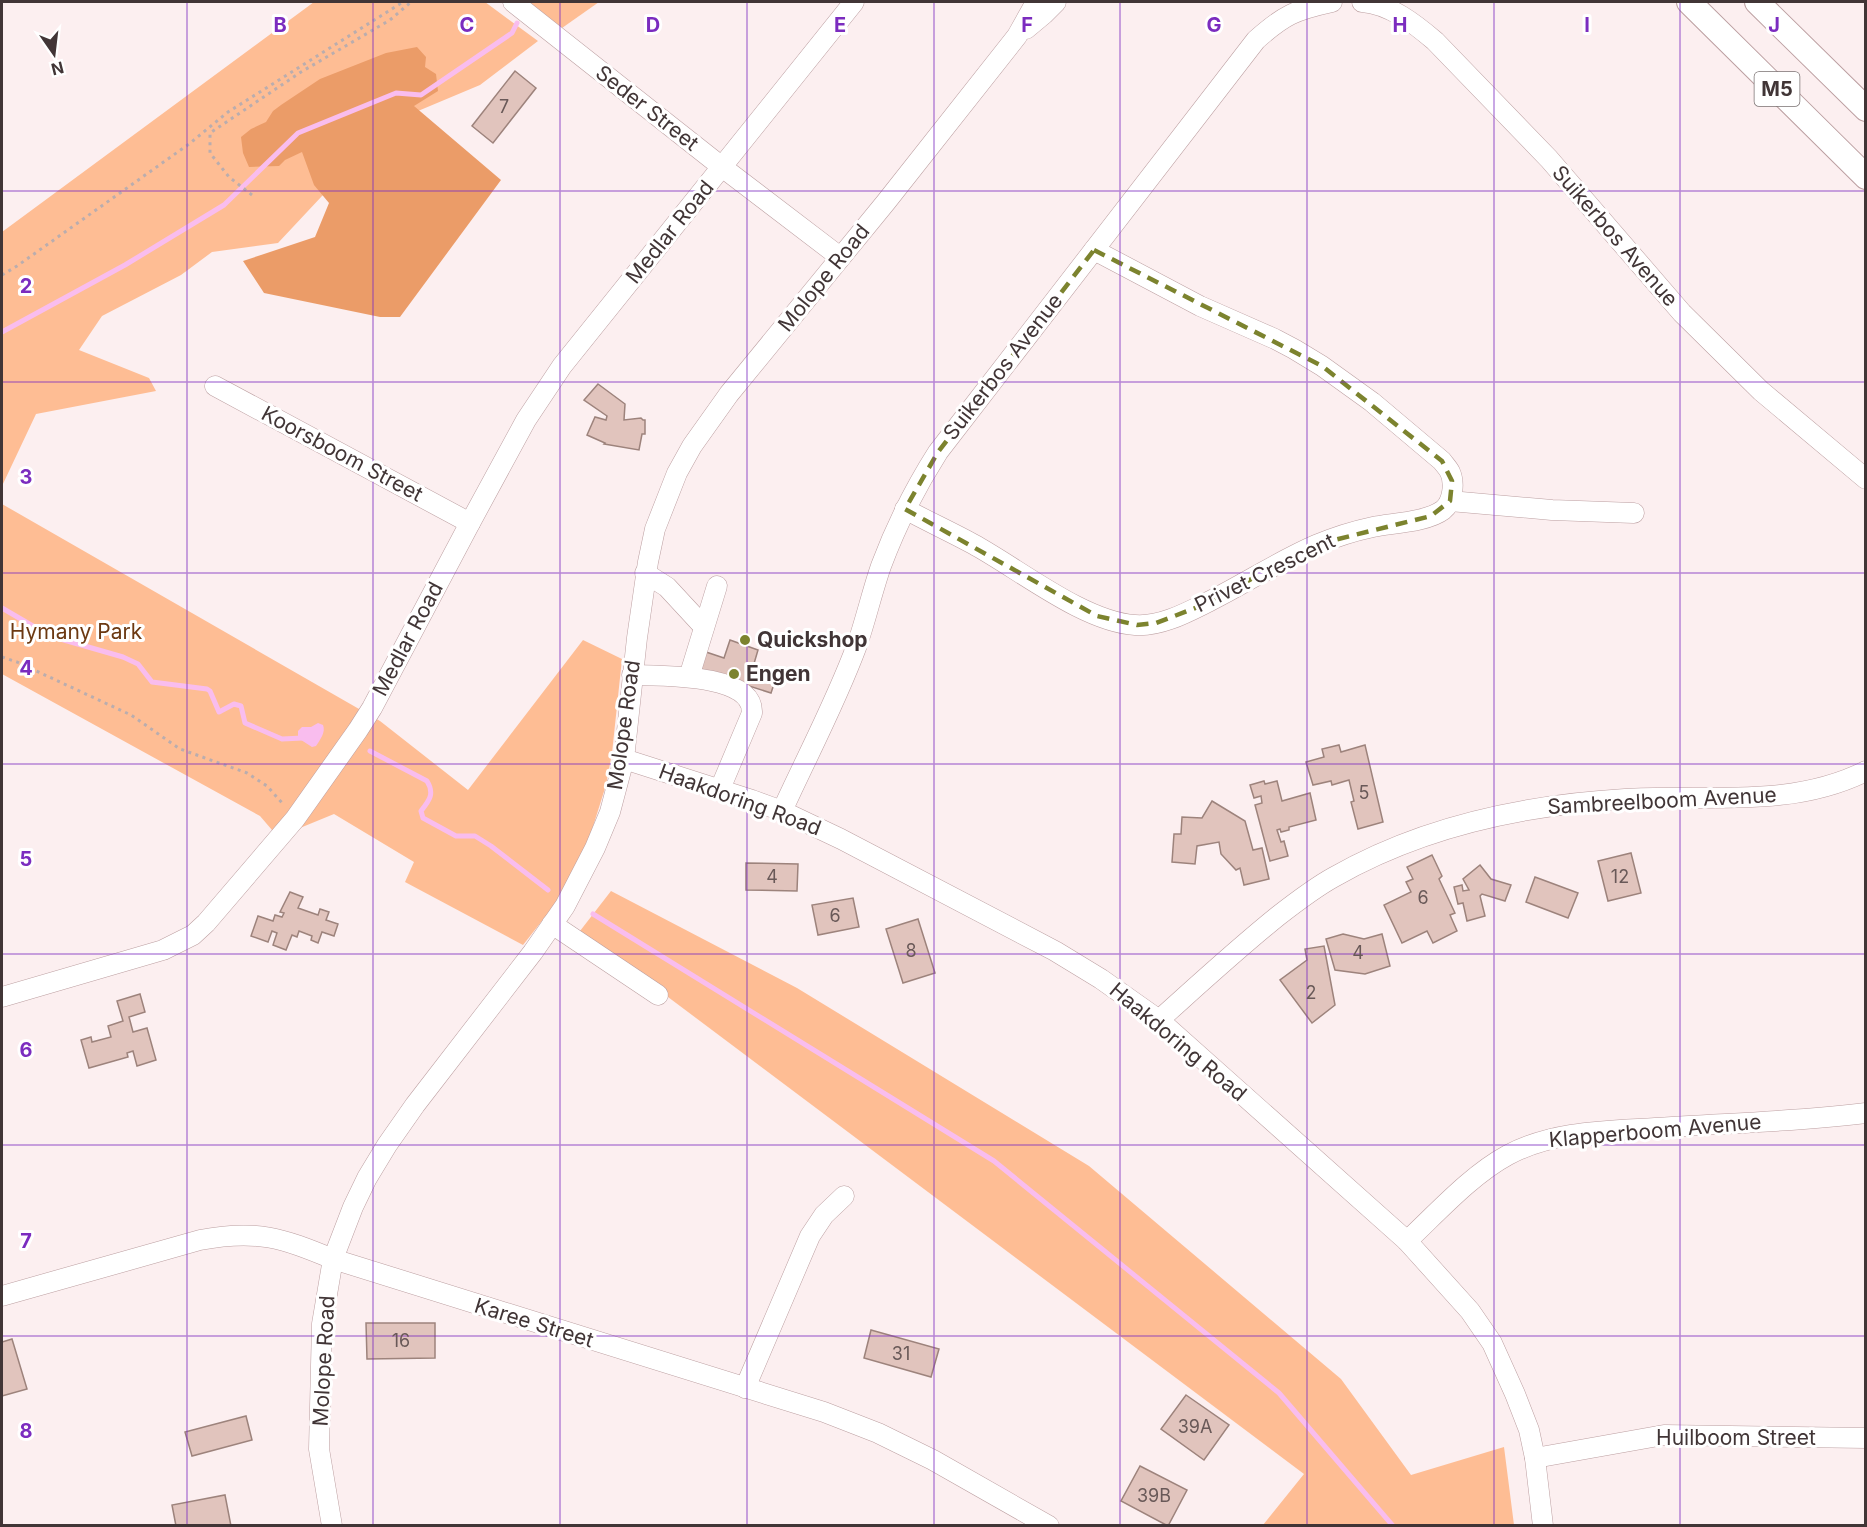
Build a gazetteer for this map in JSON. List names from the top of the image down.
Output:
{
  "streets": {
    "main road": ["M5"],
    "street": [
      "Seder Street",
      "Medlar Road",
      "Suikerbos Avenue",
      "Molope Road",
      "Koorsboom Street",
      "Privet Crescent",
      "Haakdoring Road",
      "Sambreelboom Avenue",
      "Klapperboom Avenue",
      "Karee Street",
      "Huilboom Street"
    ]
  },
  "crossings": [
    ["Seder Street", "Medlar Road"],
    ["Seder Street", "Molope Road"],
    ["Medlar Road", "Koorsboom Street"],
    ["Suikerbos Avenue", "Privet Crescent"],
    ["Suikerbos Avenue", "Haakdoring Road"],
    ["Molope Road", "Haakdoring Road"],
    ["Molope Road", "Karee Street"],
    ["Haakdoring Road", "Sambreelboom Avenue"],
    ["Haakdoring Road", "Klapperboom Avenue"],
    ["Haakdoring Road", "Huilboom Street"]
  ],
  "parks": ["Hymany Park"],
  "places": ["Quickshop", "Engen"],
  "house_numbers": [
    "7",
    "5",
    "4",
    "12",
    "6",
    "6",
    "8",
    "4",
    "2",
    "16",
    "31",
    "39A",
    "39B"
  ],
  "north": "bottom",
  "grid": {
    "columns": [
      "B",
      "C",
      "D",
      "E",
      "F",
      "G",
      "H",
      "I",
      "J"
    ],
    "rows": [
      "2",
      "3",
      "4",
      "5",
      "6",
      "7",
      "8"
    ]
  }
}
